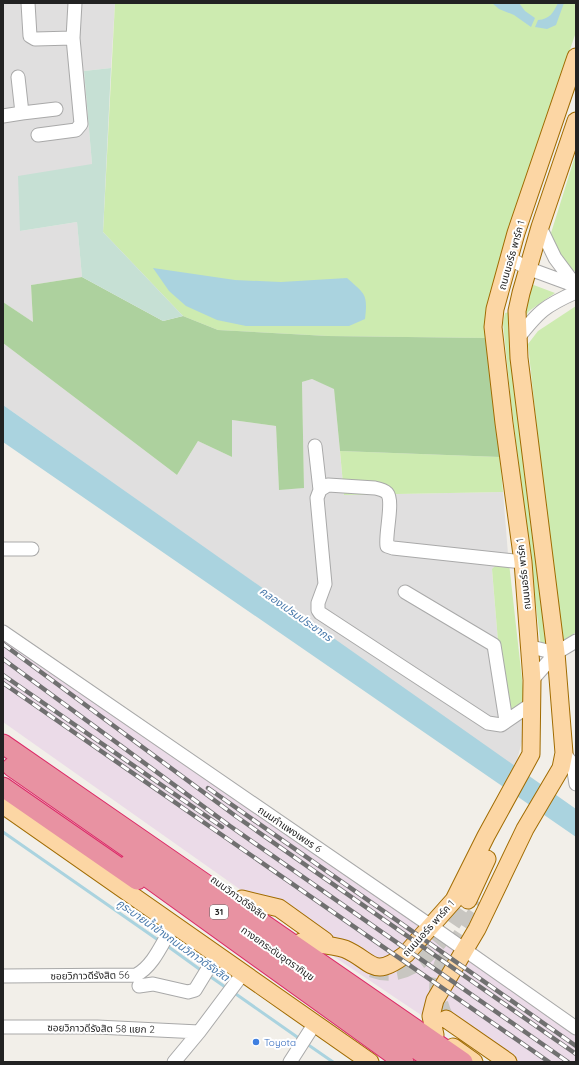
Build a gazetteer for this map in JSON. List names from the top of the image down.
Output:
{
  "streets": {
    "highway": ["ถนนวิภาวดีรังสิต", "31", "ทางยกระดับอุตราภิมุข"],
    "main road": ["ถนนนอร์ธ พาร์ค 1"],
    "street": ["ถนนกำแพงเพชร 6", "ซอยวิภาวดีรังสิต 56", "ซอยวิภาวดีรังสิต 58 แยก 2"]
  },
  "crossings": [
    ["ถนนนอร์ธ พาร์ค 1", "ถนนกำแพงเพชร 6"],
    ["ถนนนอร์ธ พาร์ค 1", "ถนนวิภาวดีรังสิต"]
  ],
  "water": ["คลองเปรมประชากร", "คูระบายน้ำข้างถนนวิภาวดีรังสิต"],
  "places": ["Toyota"]
}
